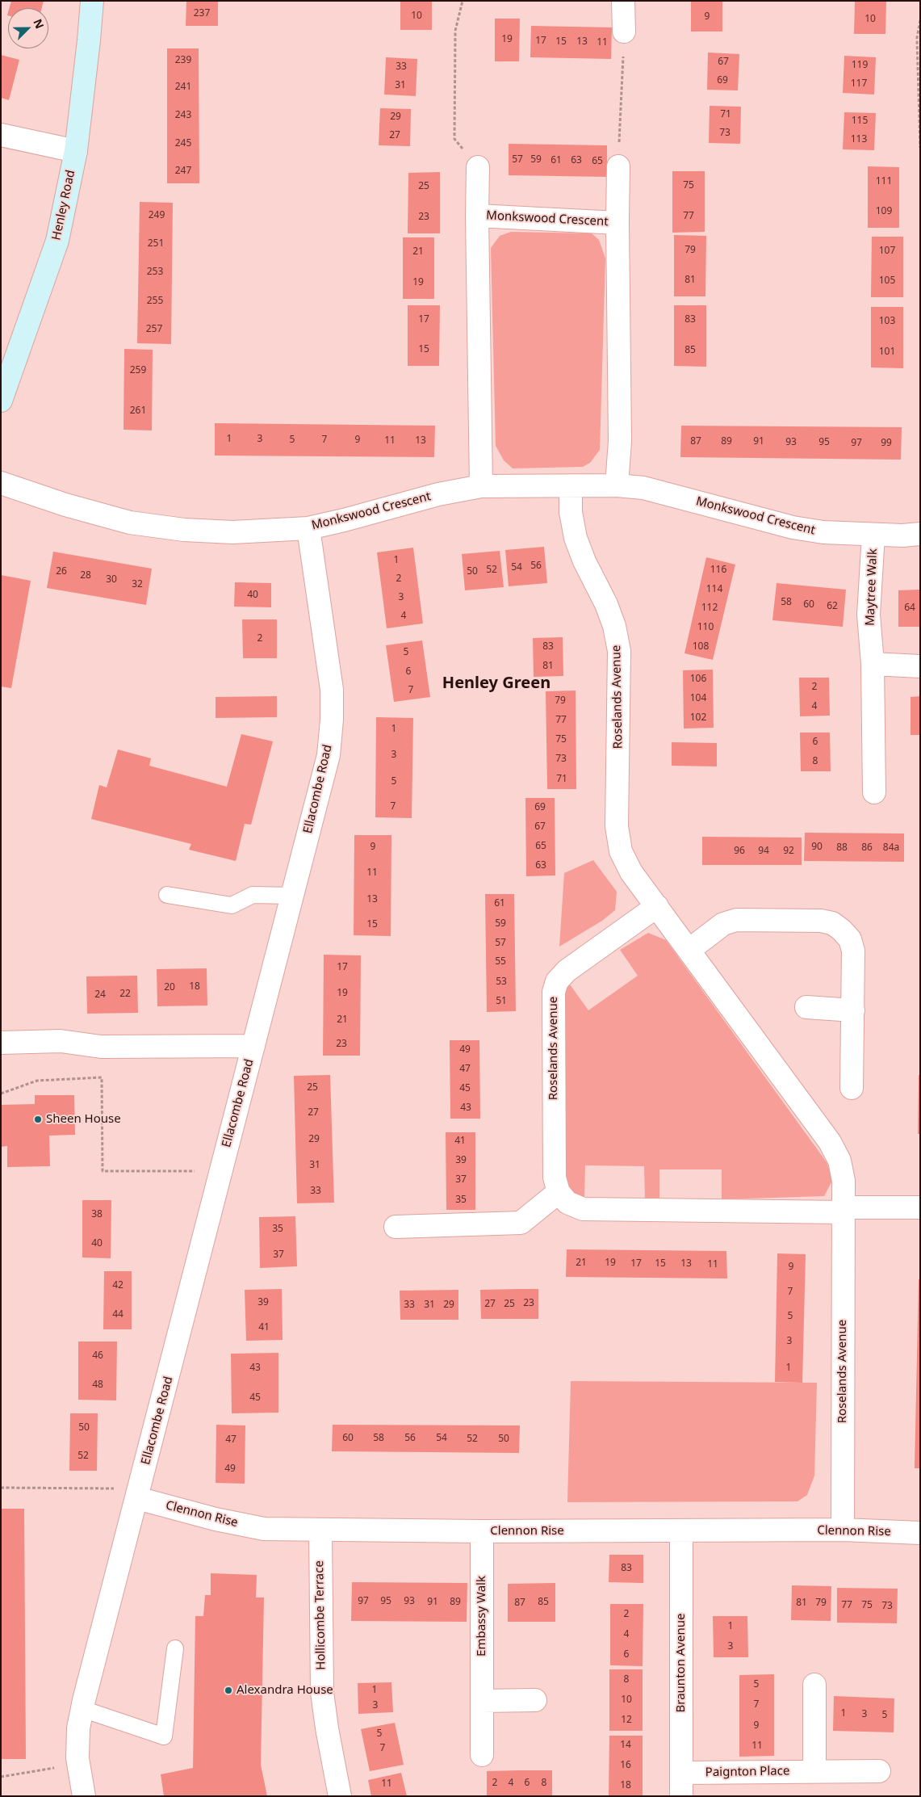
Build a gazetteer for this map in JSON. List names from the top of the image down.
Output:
{
  "streets": {
    "main road": ["Henley Road"],
    "street": [
      "Monkswood Crescent",
      "Maytree Walk",
      "Roselands Avenue",
      "Ellacombe Road",
      "Clennon Rise",
      "Hollicombe Terrace",
      "Embassy Walk",
      "Braunton Avenue",
      "Paignton Place"
    ]
  },
  "crossings": [
    ["Monkswood Crescent", "Maytree Walk"],
    ["Monkswood Crescent", "Roselands Avenue"],
    ["Monkswood Crescent", "Ellacombe Road"],
    ["Roselands Avenue", "Clennon Rise"],
    ["Ellacombe Road", "Clennon Rise"],
    ["Clennon Rise", "Hollicombe Terrace"],
    ["Clennon Rise", "Embassy Walk"],
    ["Clennon Rise", "Braunton Avenue"],
    ["Braunton Avenue", "Paignton Place"]
  ],
  "districts": ["Henley Green"],
  "places": ["Sheen House", "Alexandra House"],
  "house_numbers": [
    "237",
    "10",
    "9",
    "10",
    "19",
    "17",
    "15",
    "13",
    "11",
    "239",
    "67",
    "119",
    "33",
    "69",
    "117",
    "31",
    "241",
    "71",
    "243",
    "29",
    "115",
    "73",
    "27",
    "113",
    "245",
    "57",
    "59",
    "61",
    "63",
    "65",
    "247",
    "111",
    "75",
    "25",
    "109",
    "249",
    "77",
    "23",
    "251",
    "79",
    "107",
    "21",
    "253",
    "81",
    "105",
    "19",
    "255",
    "17",
    "83",
    "103",
    "257",
    "15",
    "85",
    "101",
    "259",
    "261",
    "1",
    "3",
    "5",
    "7",
    "9",
    "11",
    "13",
    "87",
    "89",
    "91",
    "93",
    "95",
    "97",
    "99",
    "1",
    "56",
    "54",
    "52",
    "116",
    "26",
    "50",
    "28",
    "2",
    "30",
    "32",
    "114",
    "40",
    "3",
    "58",
    "60",
    "62",
    "112",
    "64",
    "4",
    "110",
    "2",
    "83",
    "108",
    "5",
    "81",
    "6",
    "106",
    "2",
    "7",
    "104",
    "79",
    "4",
    "102",
    "77",
    "1",
    "75",
    "6",
    "3",
    "73",
    "8",
    "71",
    "5",
    "7",
    "69",
    "67",
    "65",
    "9",
    "90",
    "88",
    "86",
    "84a",
    "96",
    "94",
    "92",
    "63",
    "11",
    "13",
    "61",
    "59",
    "15",
    "57",
    "55",
    "17",
    "53",
    "18",
    "20",
    "19",
    "22",
    "24",
    "51",
    "21",
    "23",
    "49",
    "47",
    "25",
    "45",
    "43",
    "27",
    "29",
    "41",
    "39",
    "31",
    "37",
    "33",
    "35",
    "38",
    "35",
    "40",
    "37",
    "21",
    "19",
    "17",
    "15",
    "13",
    "11",
    "9",
    "42",
    "7",
    "39",
    "23",
    "27",
    "25",
    "33",
    "31",
    "29",
    "44",
    "5",
    "41",
    "3",
    "46",
    "43",
    "1",
    "48",
    "45",
    "50",
    "60",
    "58",
    "56",
    "54",
    "52",
    "50",
    "47",
    "52",
    "49",
    "83",
    "97",
    "95",
    "93",
    "91",
    "89",
    "85",
    "87",
    "81",
    "79",
    "77",
    "75",
    "73",
    "2",
    "1",
    "4",
    "3",
    "6",
    "8",
    "5",
    "1",
    "10",
    "7",
    "3",
    "1",
    "3",
    "5",
    "12",
    "9",
    "5",
    "14",
    "11",
    "7",
    "16",
    "2",
    "4",
    "6",
    "8",
    "11",
    "18"
  ],
  "north": "top right"
}
